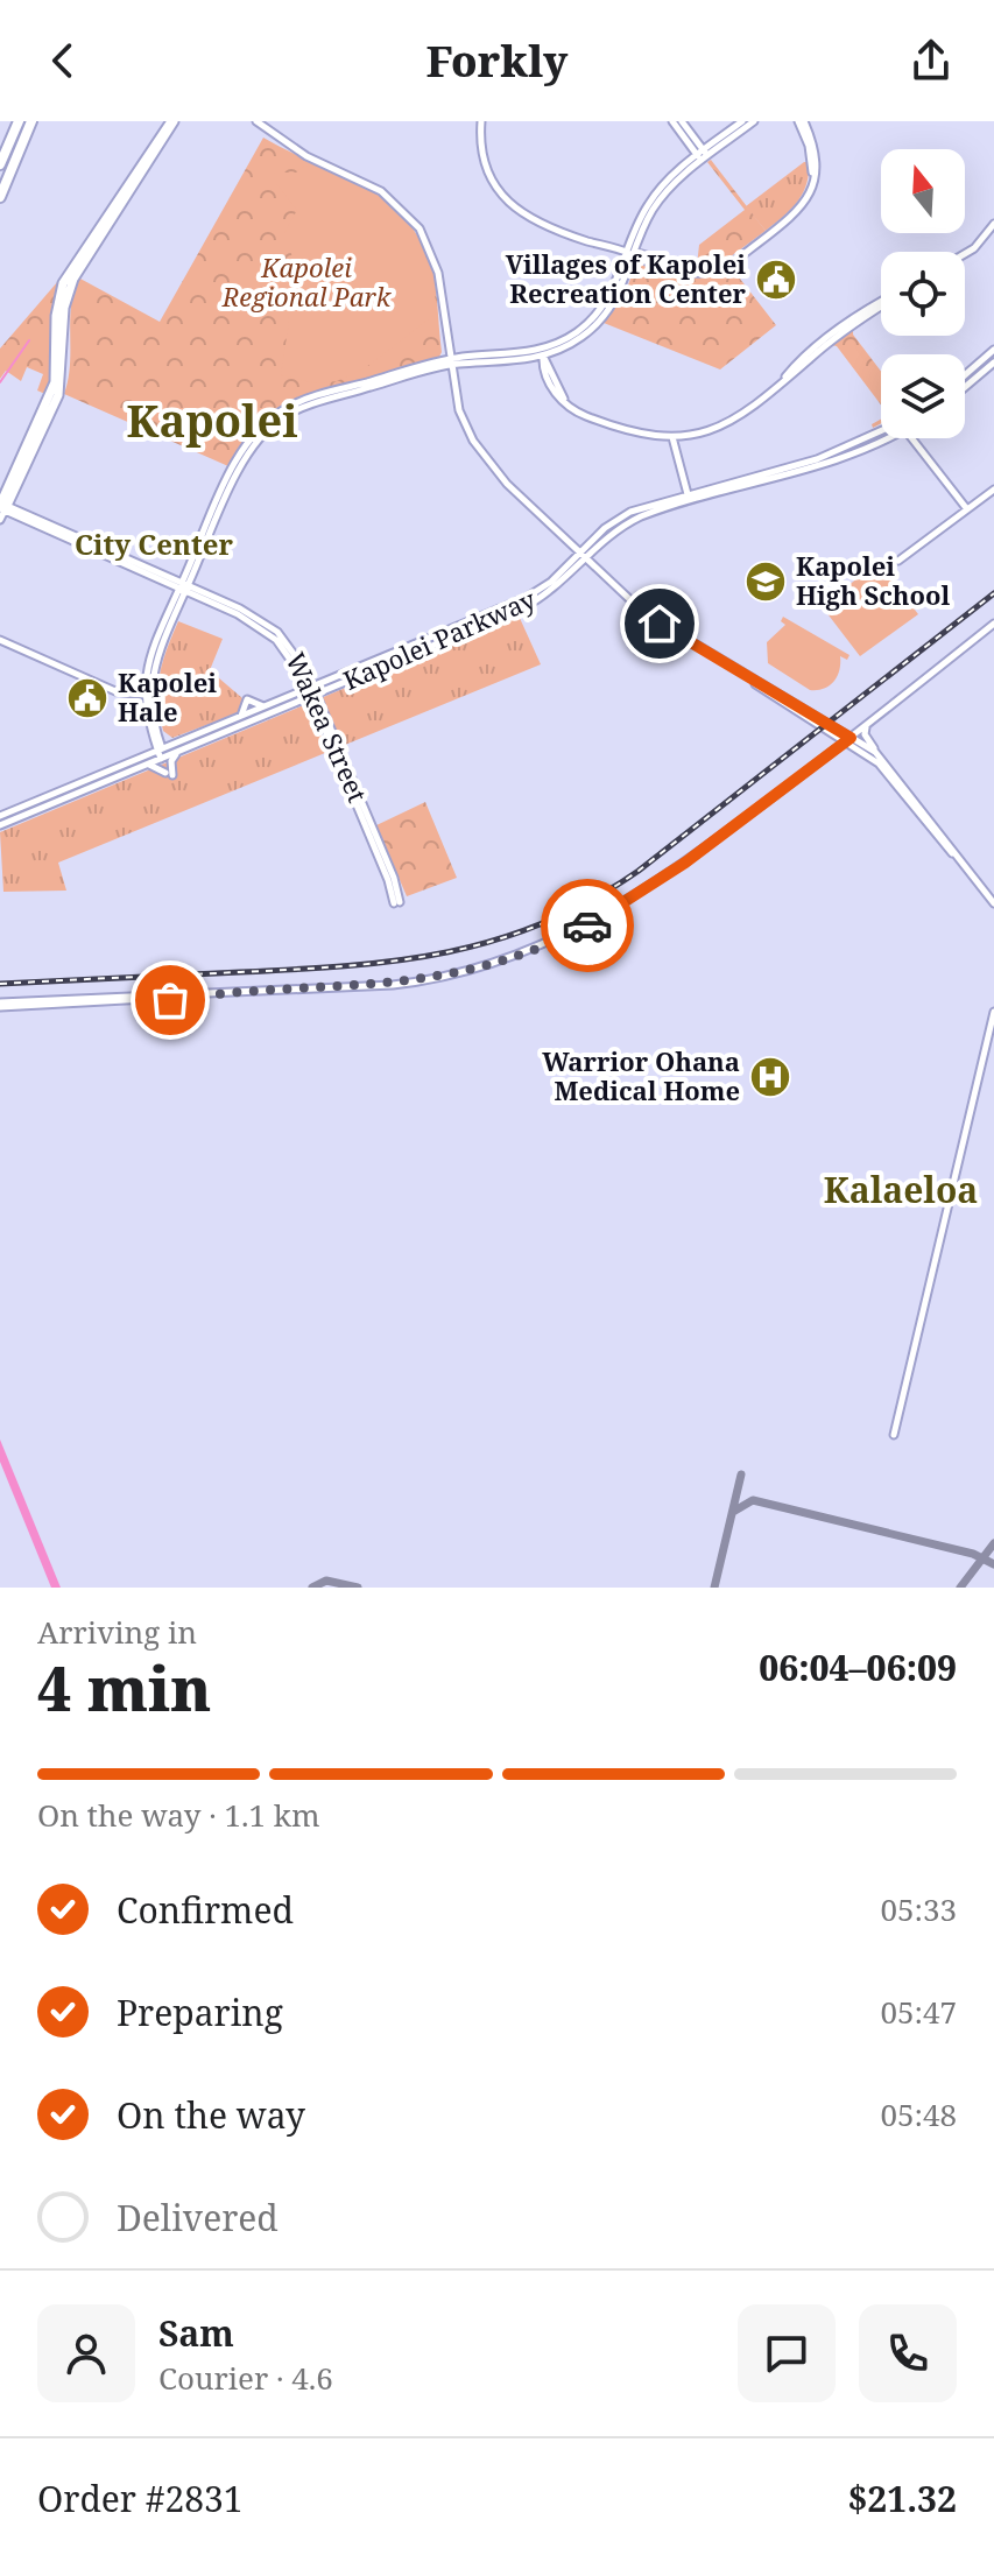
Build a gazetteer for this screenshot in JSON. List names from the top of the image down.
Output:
{
  "streets": {
    "main road": ["Kapolei Parkway", "Wakea Street"]
  },
  "crossings": [
    ["Kapolei Parkway", "Wakea Street"]
  ],
  "districts": ["Kapolei", "City Center", "Kalaeloa"],
  "parks": ["Kapolei Regional Park"],
  "places": {
    "public building": ["Villages of Kapolei Recreation Center", "Kapolei Hale"],
    "school or university": ["Kapolei High School"],
    "hospital": ["Warrior Ohana Medical Home"]
  },
  "north": "top",
  "page": {
    "header": "Forkly",
    "heading": ["4 min", "Arriving in", "06:04–06:09"],
    "panel": [
      "Sam",
      "Courier · 4.6",
      "Order #2831",
      "$21.32"
    ],
    "bar": "On the way · 1.1 km",
    "list": [
      ["Confirmed", "05:33"],
      ["Preparing", "05:47"],
      ["On the way", "05:48"],
      "Delivered"
    ]
  }
}
